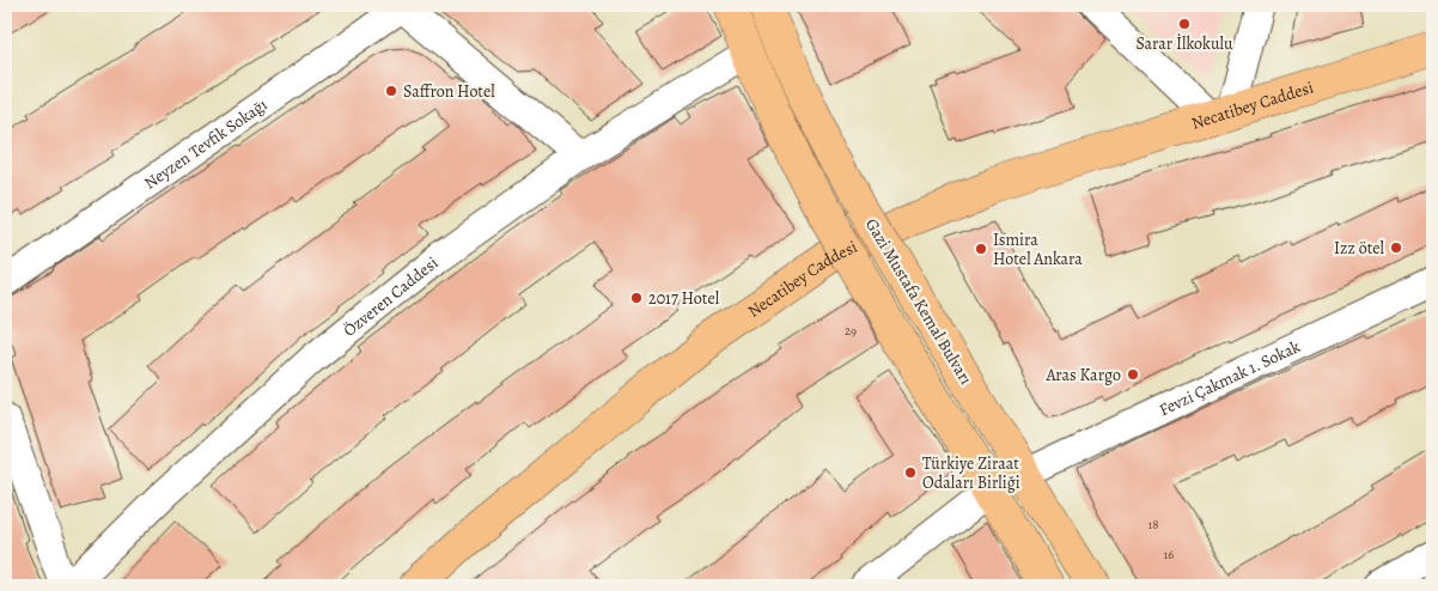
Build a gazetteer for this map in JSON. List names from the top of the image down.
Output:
{
  "streets": {
    "main road": ["Necatibey Caddesi", "Gazi Mustafa Kemal Bulvarı"],
    "street": ["Neyzen Tevfik Sokağı", "Özveren Caddesi", "Fevzi Çakmak 1. Sokak"]
  },
  "crossings": [
    ["Gazi Mustafa Kemal Bulvarı", "Fevzi Çakmak 1. Sokak"]
  ],
  "places": [
    "Sarar İlkokulu",
    "Saffron Hotel",
    "Izz ötel",
    "Ismira Hotel Ankara",
    "2017 Hotel",
    "Aras Kargo",
    "Türkiye Ziraat Odaları Birliği"
  ],
  "house_numbers": ["29", "18", "16"]
}
